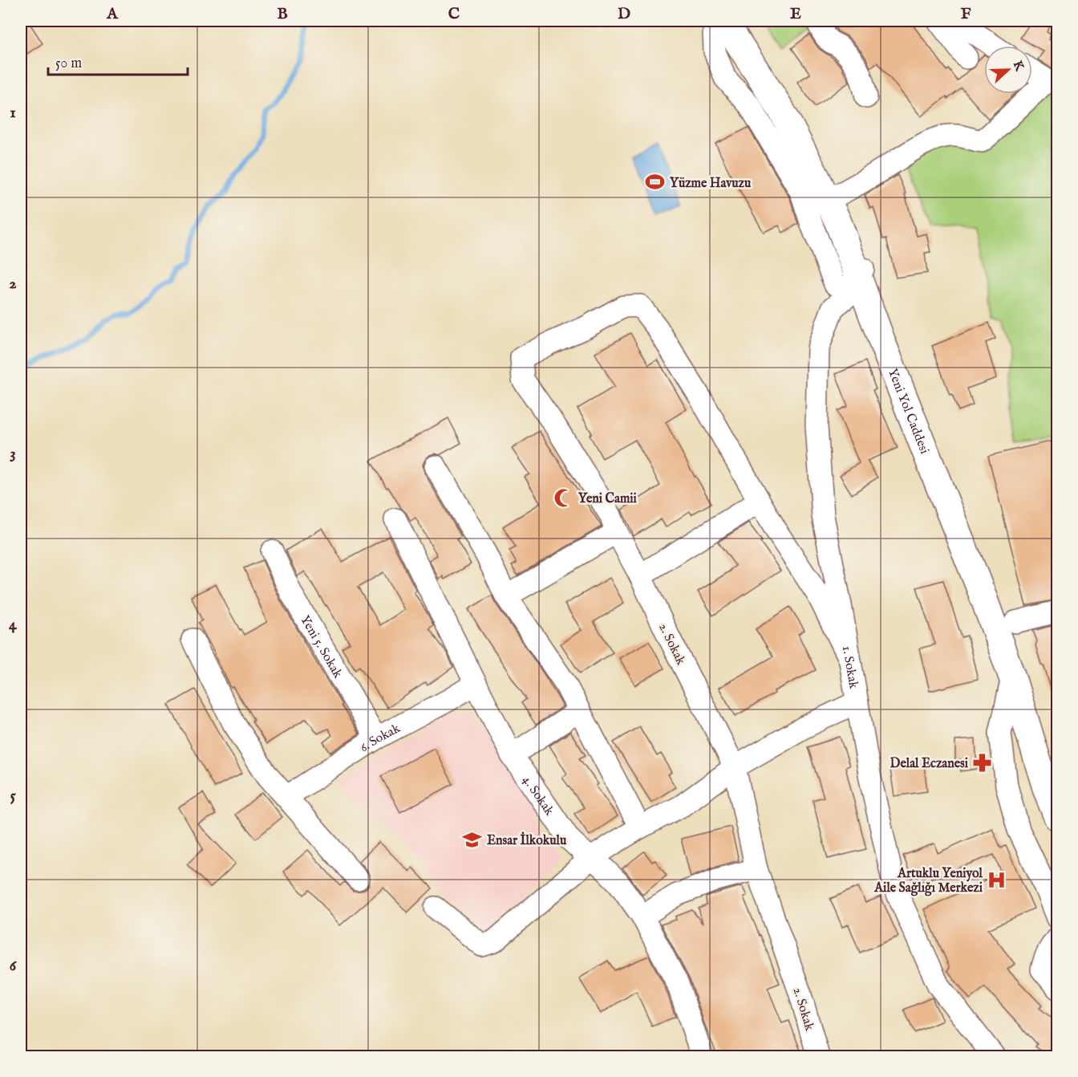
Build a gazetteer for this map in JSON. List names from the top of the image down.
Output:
{
  "streets": {
    "main road": ["Yeni Yol Caddesi"],
    "street": [
      "2. Sokak",
      "Yeni 5. Sokak",
      "1. Sokak",
      "6. Sokak",
      "4. Sokak"
    ]
  },
  "crossings": [
    ["Yeni Yol Caddesi", "1. Sokak"],
    ["Yeni 5. Sokak", "6. Sokak"],
    ["6. Sokak", "4. Sokak"]
  ],
  "places": {
    "sports": ["Yüzme Havuzu"],
    "mosque": ["Yeni Camii"],
    "pharmacy": ["Delal Eczanesi"],
    "school or university": ["Ensar İlkokulu"],
    "hospital": ["Artuklu Yeniyol Aile Sağlığı Merkezi"]
  },
  "scale_bar": "50 m",
  "north": "right",
  "grid": {
    "columns": [
      "A",
      "B",
      "C",
      "D",
      "E",
      "F"
    ],
    "rows": [
      "1",
      "2",
      "3",
      "4",
      "5",
      "6"
    ]
  }
}
